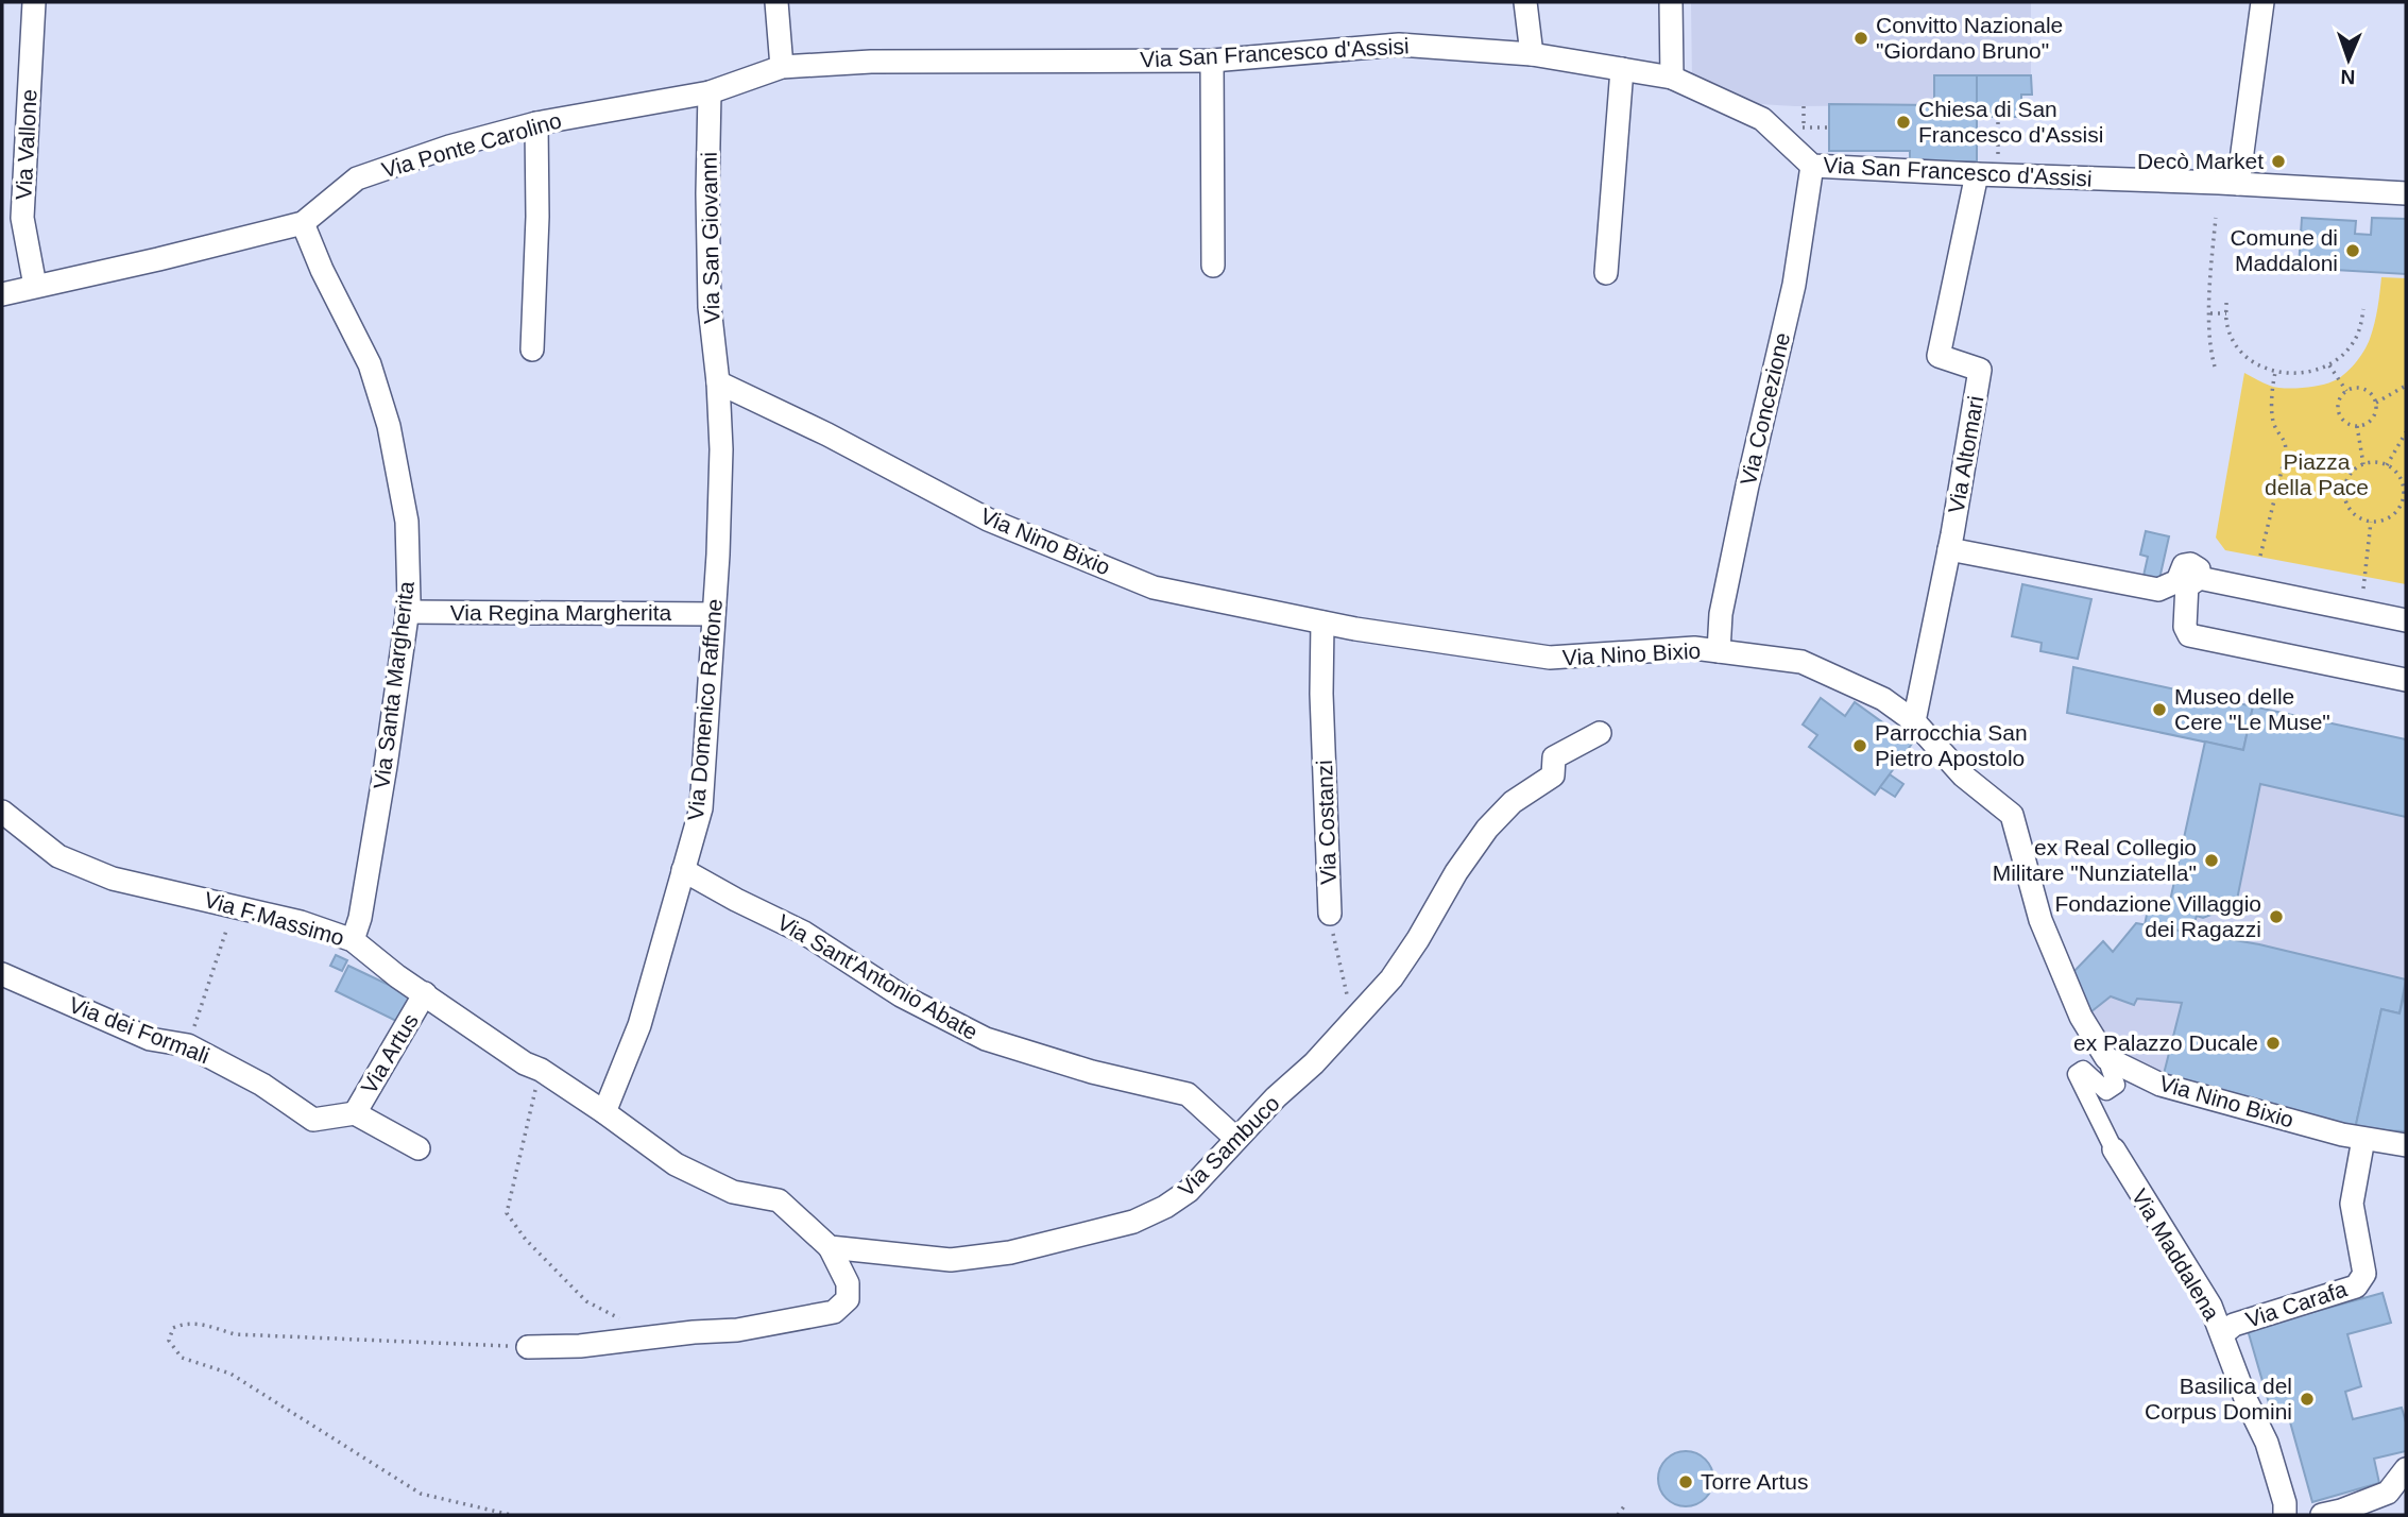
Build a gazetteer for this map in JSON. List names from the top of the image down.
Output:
{
  "streets": {
    "street": [
      "Via San Francesco d'Assisi",
      "Via Vallone",
      "Via Ponte Carolino",
      "Via San Giovanni",
      "Via Concezione",
      "Via Altomari",
      "Via Nino Bixio",
      "Via Regina Margherita",
      "Via Santa Margherita",
      "Via Domenico Raffone",
      "Via Costanzi",
      "Via F.Massimo",
      "Via Sant'Antonio Abate",
      "Via dei Formali",
      "Via Artus",
      "Via Sambuco",
      "Via Maddalena",
      "Via Carafa"
    ]
  },
  "crossings": [
    ["Via San Francesco d'Assisi", "Via Ponte Carolino"],
    ["Via San Francesco d'Assisi", "Via Concezione"],
    ["Via San Francesco d'Assisi", "Via Altomari"],
    ["Via Vallone", "Via Ponte Carolino"],
    ["Via Ponte Carolino", "Via San Giovanni"],
    ["Via Ponte Carolino", "Via Santa Margherita"],
    ["Via San Giovanni", "Via Nino Bixio"],
    ["Via San Giovanni", "Via Domenico Raffone"],
    ["Via Concezione", "Via Nino Bixio"],
    ["Via Altomari", "Via Nino Bixio"],
    ["Via Nino Bixio", "Via Domenico Raffone"],
    ["Via Nino Bixio", "Via Costanzi"],
    ["Via Nino Bixio", "Via Maddalena"],
    ["Via Nino Bixio", "Via Carafa"],
    ["Via Regina Margherita", "Via Santa Margherita"],
    ["Via Regina Margherita", "Via Domenico Raffone"],
    ["Via Santa Margherita", "Via F.Massimo"],
    ["Via Domenico Raffone", "Via F.Massimo"],
    ["Via Domenico Raffone", "Via Sant'Antonio Abate"],
    ["Via Costanzi", "Via Sambuco"],
    ["Via F.Massimo", "Via Artus"],
    ["Via Sant'Antonio Abate", "Via Sambuco"],
    ["Via dei Formali", "Via Artus"],
    ["Via Maddalena", "Via Carafa"]
  ],
  "parks": ["Piazza della Pace"],
  "places": [
    "Convitto Nazionale \"Giordano Bruno\"",
    "Chiesa di San Francesco d'Assisi",
    "Decò Market",
    "Comune di Maddaloni",
    "Museo delle Cere \"Le Muse\"",
    "Parrocchia San Pietro Apostolo",
    "ex Real Collegio Militare \"Nunziatella\"",
    "Fondazione Villaggio dei Ragazzi",
    "ex Palazzo Ducale",
    "Basilica del Corpus Domini",
    "Torre Artus"
  ],
  "north": "bottom"
}
